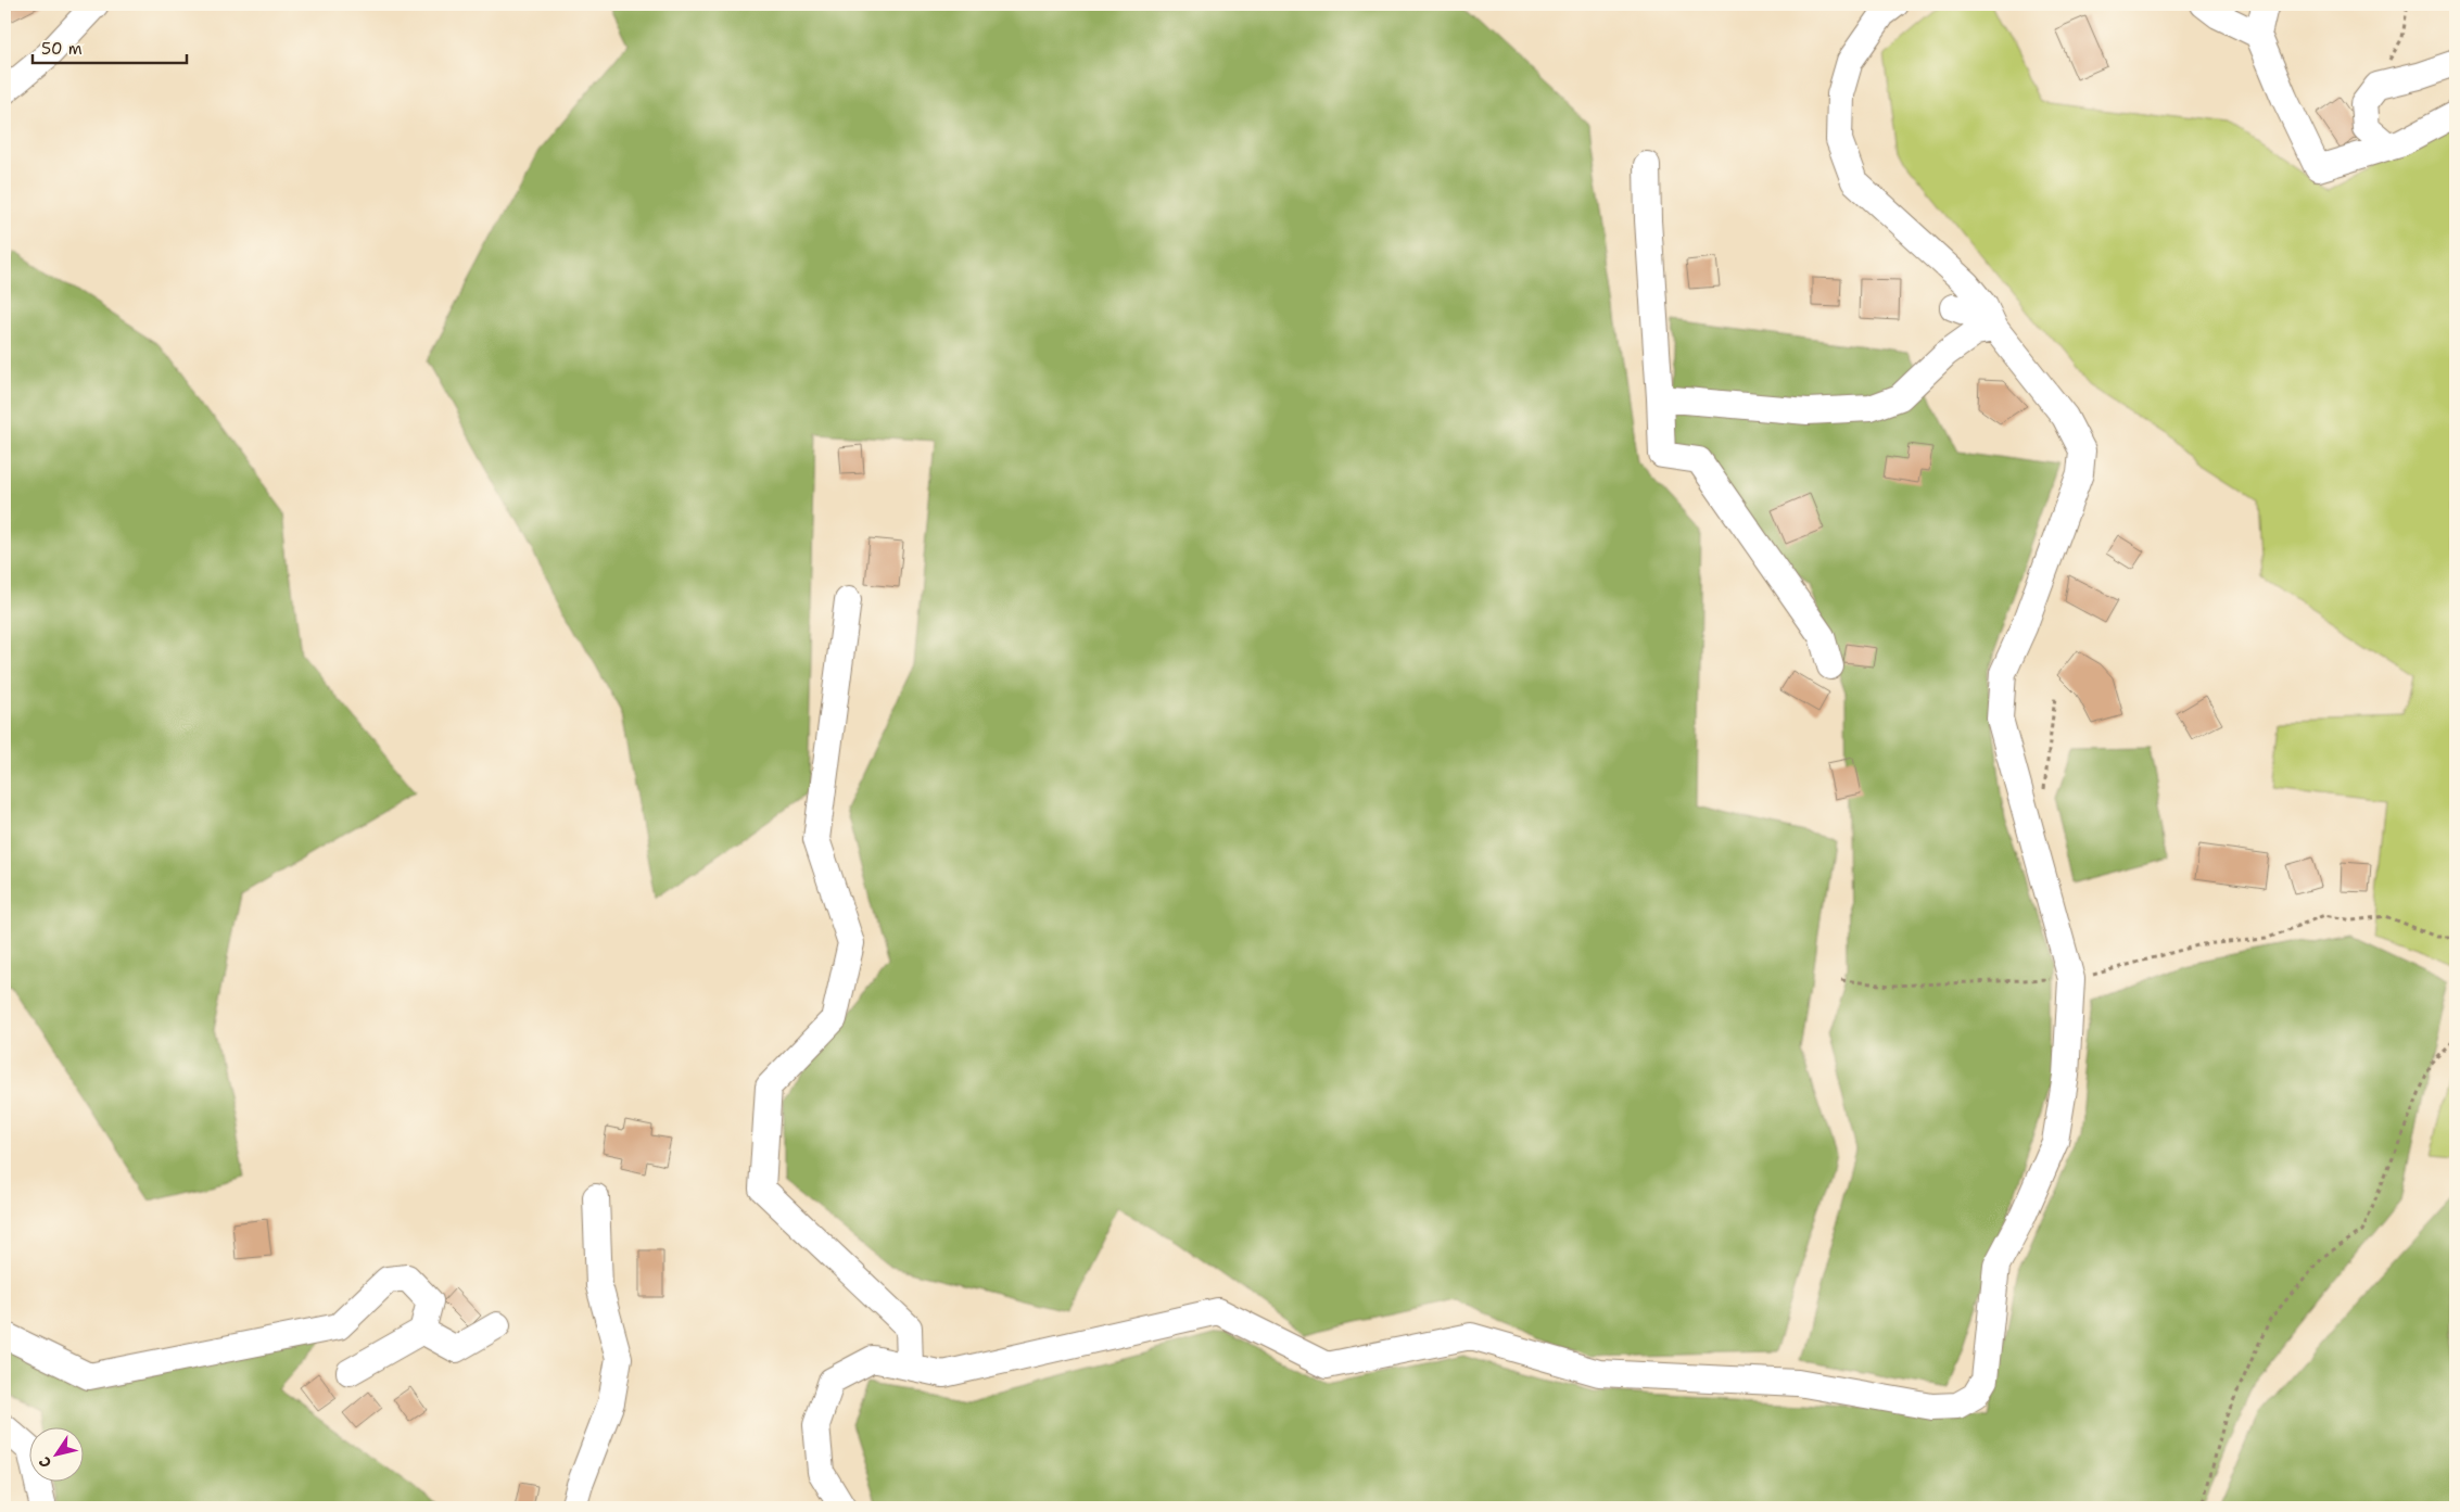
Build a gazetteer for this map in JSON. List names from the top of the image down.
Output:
{
  "scale_bar": "50 m",
  "north": "bottom left"
}
